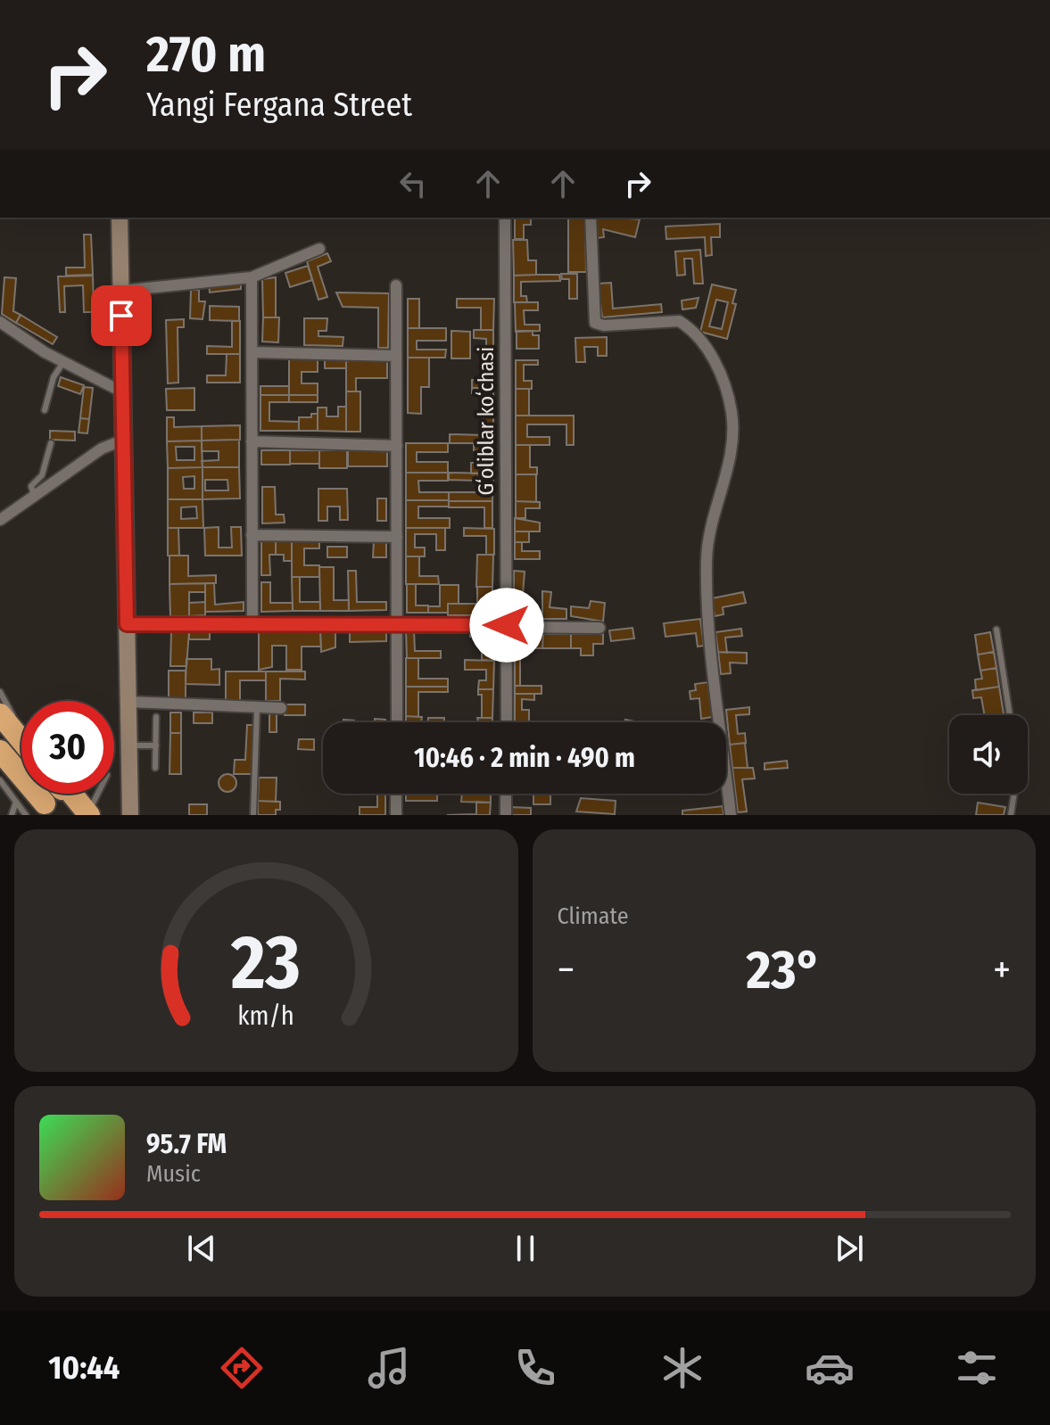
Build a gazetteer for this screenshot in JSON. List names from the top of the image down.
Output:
{
  "streets": {
    "street": ["Gʻoliblar koʻchasi"]
  },
  "page": {
    "turn": ["270 m", "Yangi Fergana Street"],
    "limit": "30",
    "trip": "10:46 · 2 min · 490 m",
    "tile": "Climate",
    "heat": ["−", "23°", "+"],
    "song": ["95.7 FM", "Music"],
    "tabs": "10:44",
    "gauge": ["23", "km/h"]
  }
}
